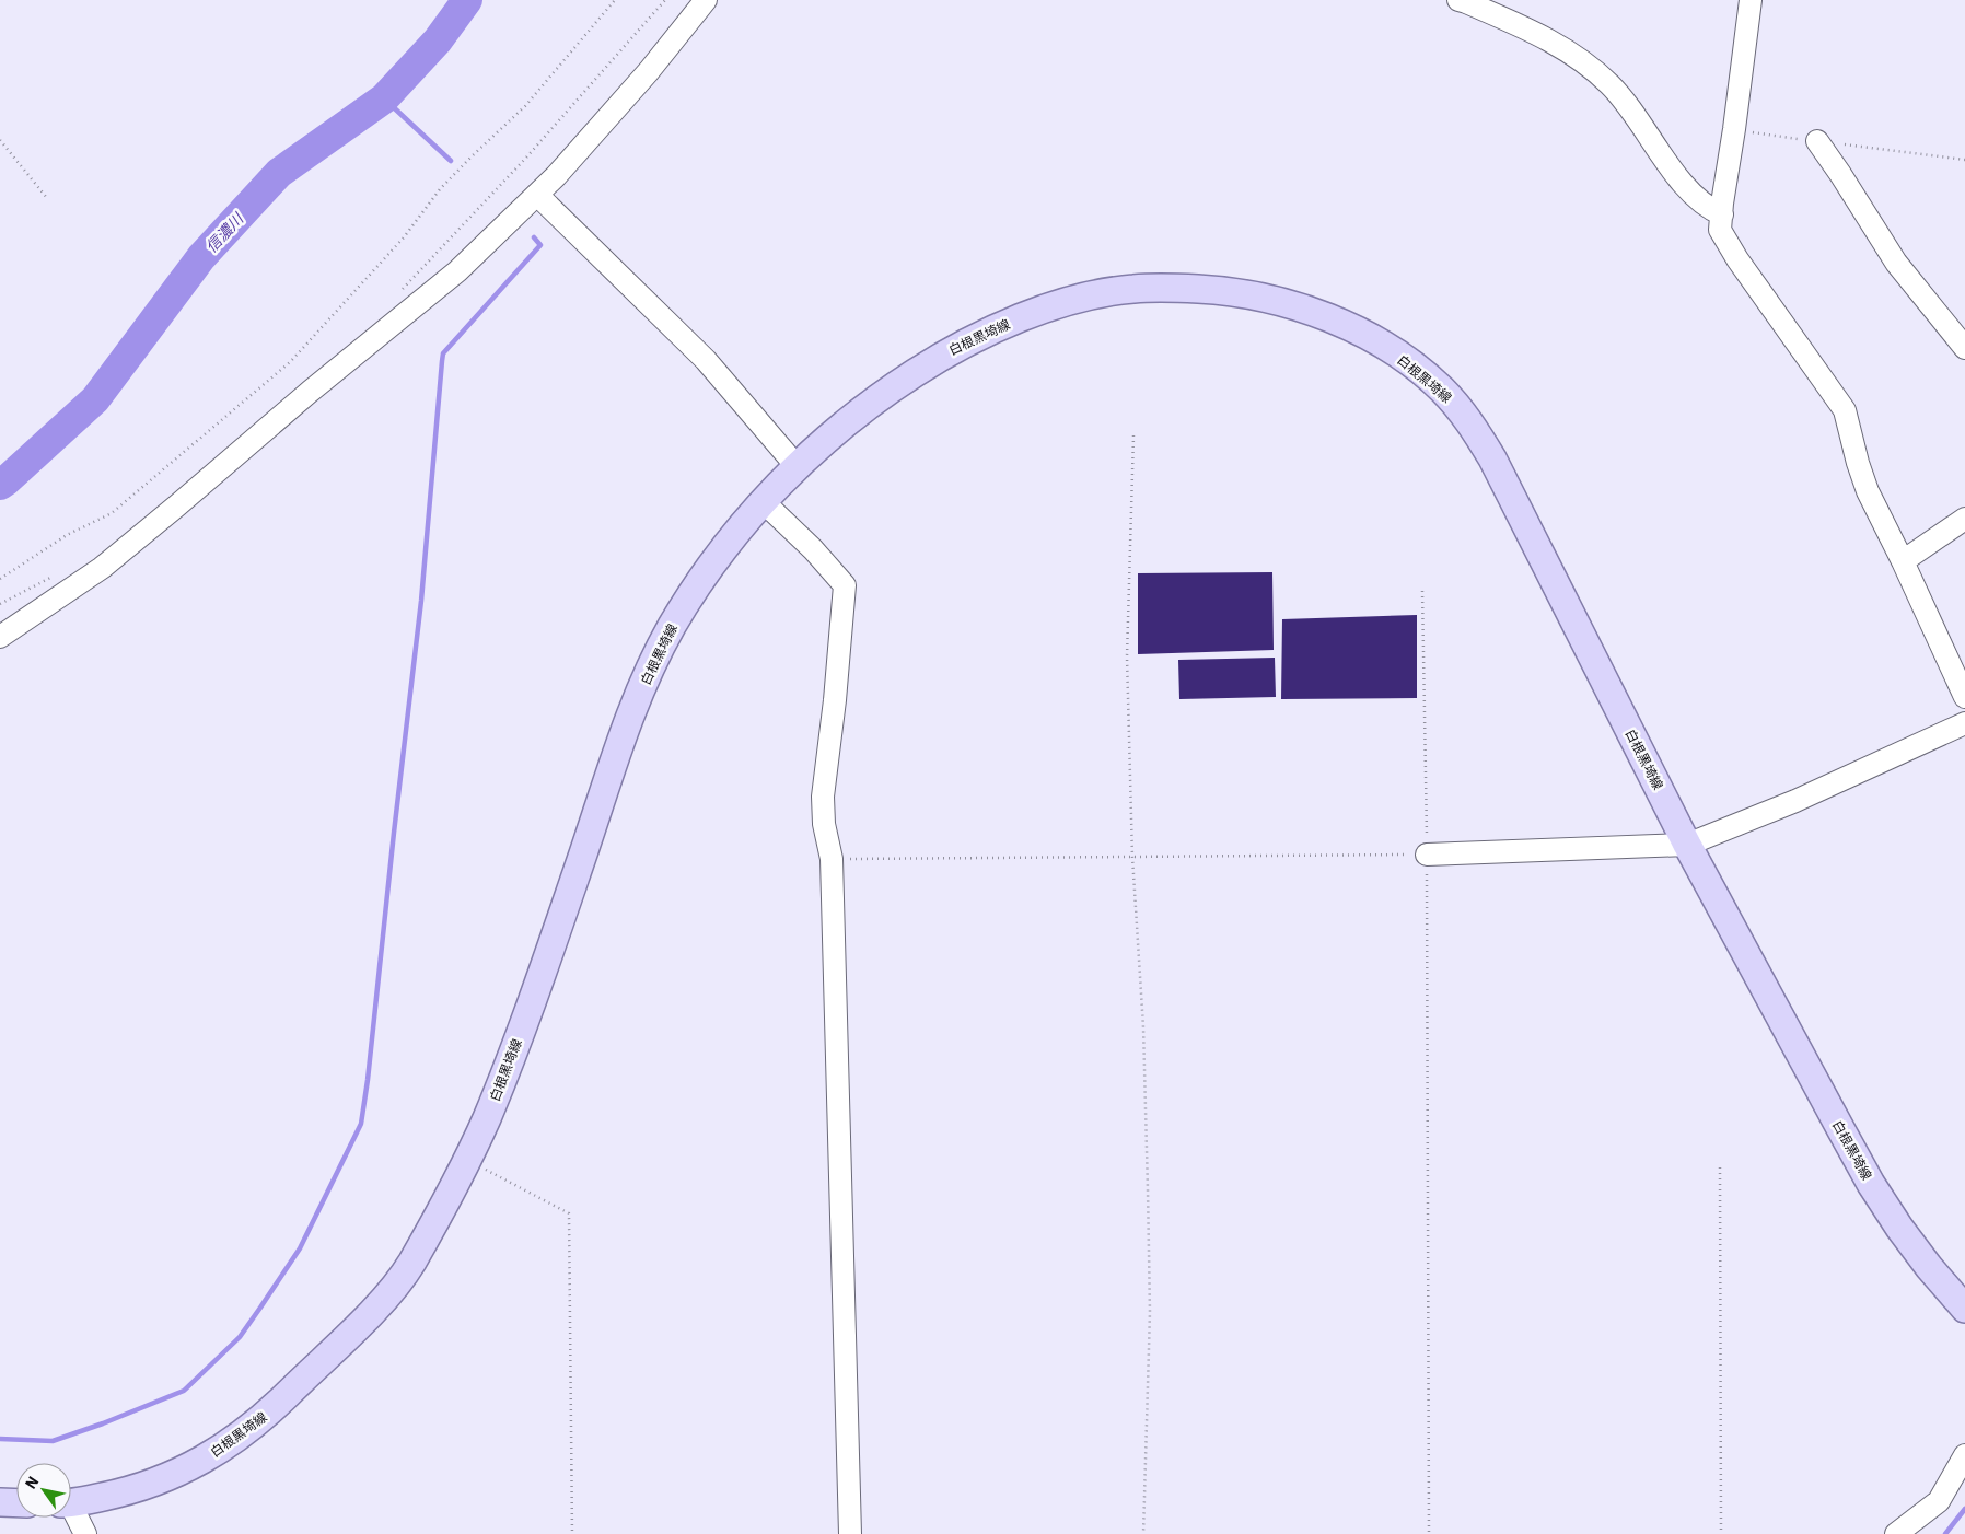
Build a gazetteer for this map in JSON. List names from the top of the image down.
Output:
{
  "streets": {
    "main road": ["白根黒埼線"]
  },
  "water": ["信濃川"],
  "north": "top left"
}
